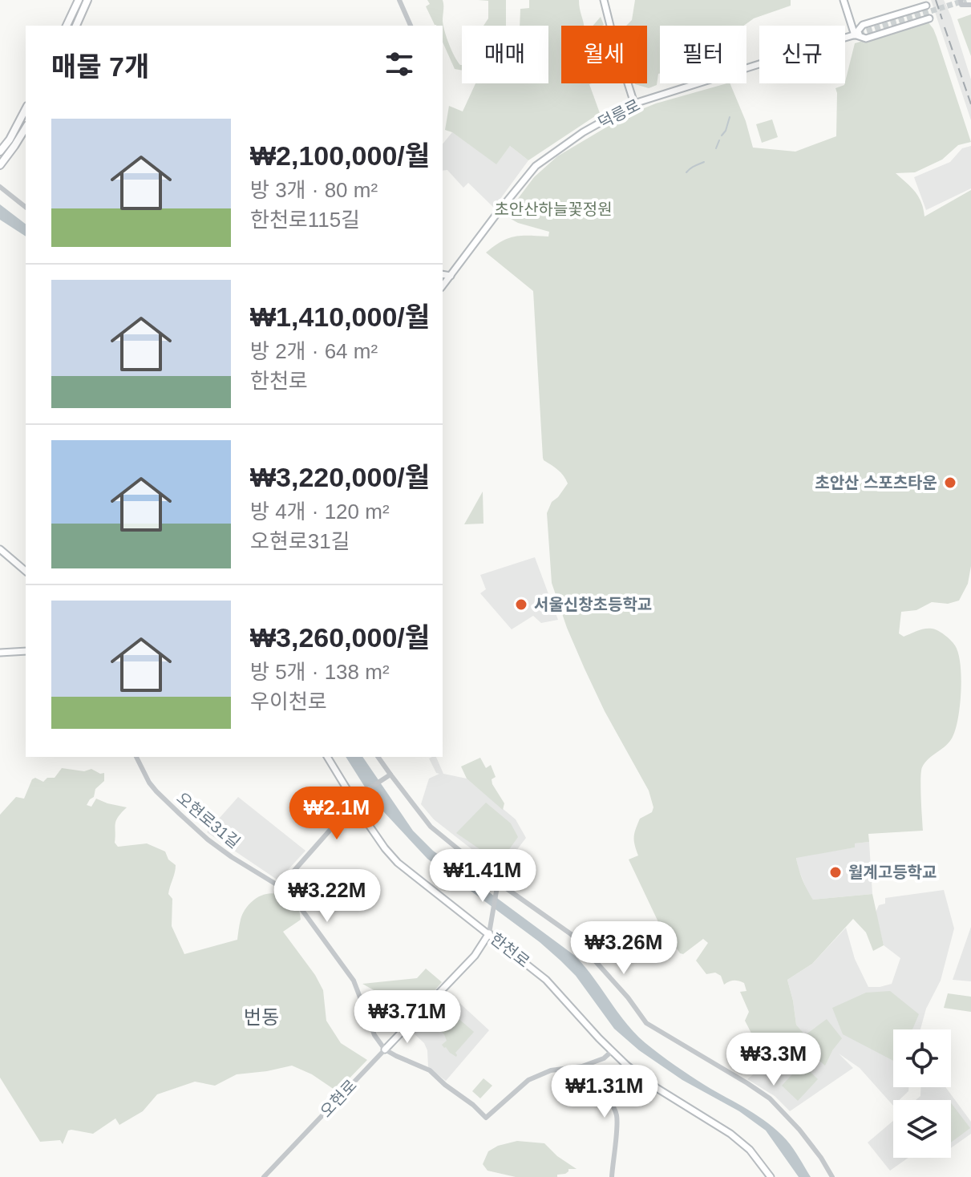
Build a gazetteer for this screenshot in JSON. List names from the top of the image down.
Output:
{
  "streets": {
    "main road": ["덕릉로", "한천로", "오현로"],
    "street": ["오현로31길"]
  },
  "crossings": [
    ["오현로31길", "오현로"],
    ["한천로", "오현로"]
  ],
  "districts": ["번동"],
  "parks": ["초안산하늘꽃정원"],
  "places": ["초안산 스포츠타운", "서울신창초등학교", "월계고등학교"],
  "page": {
    "chip": [
      "매매",
      "월세",
      "필터",
      "신규"
    ],
    "heading": "매물 7개",
    "list": [
      {
        "name": "₩2,100,000/월",
        "note": "방 3개 · 80 m² · 한천로115길"
      },
      {
        "name": "₩1,410,000/월",
        "note": "방 2개 · 64 m² · 한천로"
      },
      {
        "name": "₩3,220,000/월",
        "note": "방 4개 · 120 m² · 오현로31길"
      },
      {
        "name": "₩3,260,000/월",
        "note": "방 5개 · 138 m² · 우이천로"
      }
    ],
    "price": [
      "₩2.1M",
      "₩1.41M",
      "₩3.22M",
      "₩3.26M",
      "₩3.71M",
      "₩3.3M",
      "₩1.31M"
    ]
  }
}
